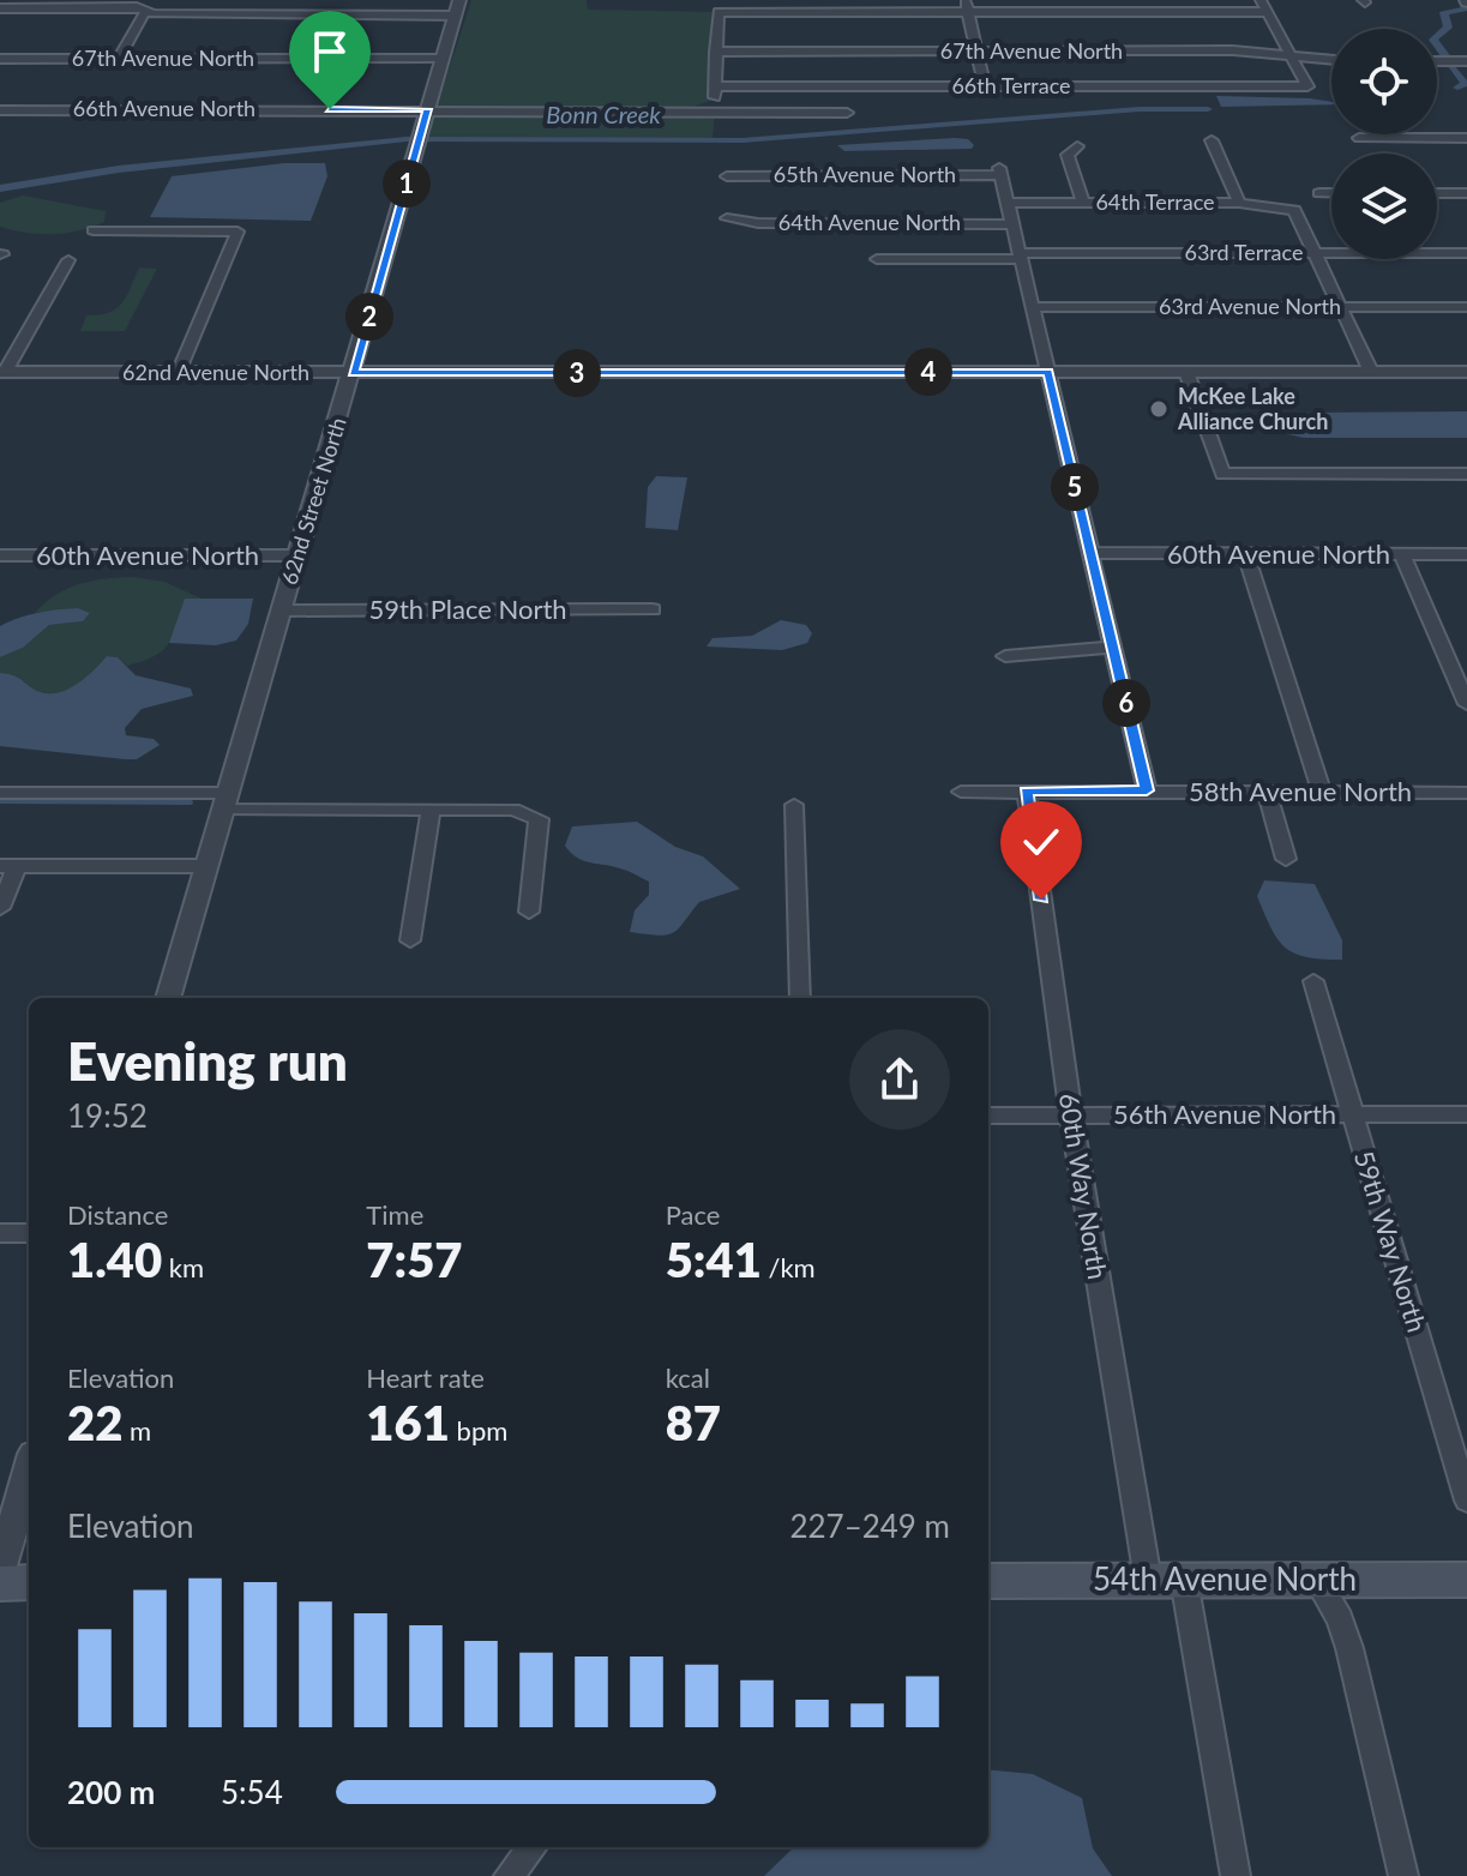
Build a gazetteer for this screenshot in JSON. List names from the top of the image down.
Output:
{
  "streets": {
    "main road": ["54th Avenue North"],
    "street": [
      "67th Avenue North",
      "66th Terrace",
      "66th Avenue North",
      "65th Avenue North",
      "64th Terrace",
      "64th Avenue North",
      "63rd Terrace",
      "63rd Avenue North",
      "62nd Avenue North",
      "62nd Street North",
      "60th Avenue North",
      "59th Place North",
      "58th Avenue North",
      "56th Avenue North",
      "60th Way North",
      "59th Way North"
    ]
  },
  "crossings": [
    ["67th Avenue North", "66th Terrace"],
    ["67th Avenue North", "62nd Street North"],
    ["66th Avenue North", "62nd Street North"],
    ["65th Avenue North", "64th Terrace"],
    ["64th Terrace", "63rd Terrace"],
    ["62nd Avenue North", "62nd Street North"],
    ["62nd Street North", "60th Avenue North"],
    ["62nd Street North", "59th Place North"],
    ["58th Avenue North", "60th Way North"],
    ["56th Avenue North", "60th Way North"],
    ["56th Avenue North", "59th Way North"],
    ["60th Way North", "54th Avenue North"]
  ],
  "water": ["Bonn Creek"],
  "places": ["McKee Lake Alliance Church"],
  "page": {
    "pins": [
      "1",
      "2",
      "4",
      "3",
      "5",
      "6"
    ],
    "heading": ["Evening run", "19:52"],
    "stats": [
      ["Distance", "1.40 km"],
      ["Time", "7:57"],
      ["Pace", "5:41 /km"],
      ["Elevation", "22 m"],
      ["Heart rate", "161 bpm"],
      ["kcal", "87"]
    ],
    "chart": ["Elevation", "227–249 m"],
    "list": [
      {
        "name": "200 m",
        "note": "5:54"
      }
    ]
  }
}
